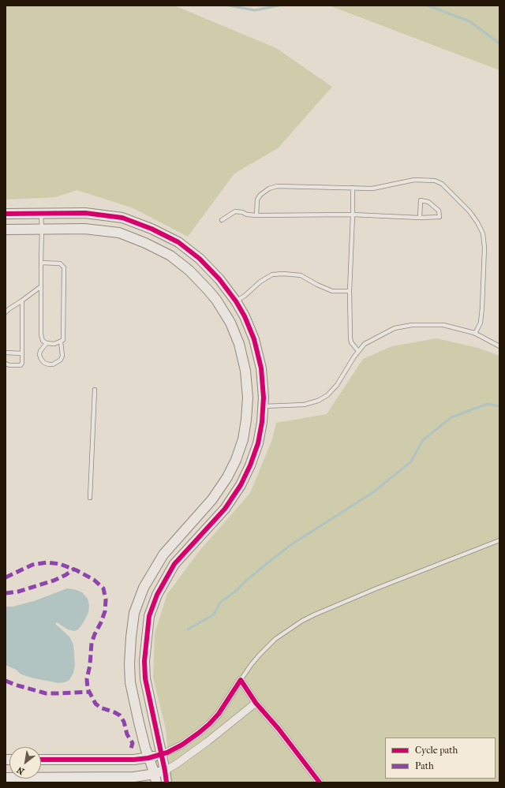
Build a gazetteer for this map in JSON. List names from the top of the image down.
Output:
{
  "legend": ["Cycle path", "Path"],
  "north": "bottom left"
}
